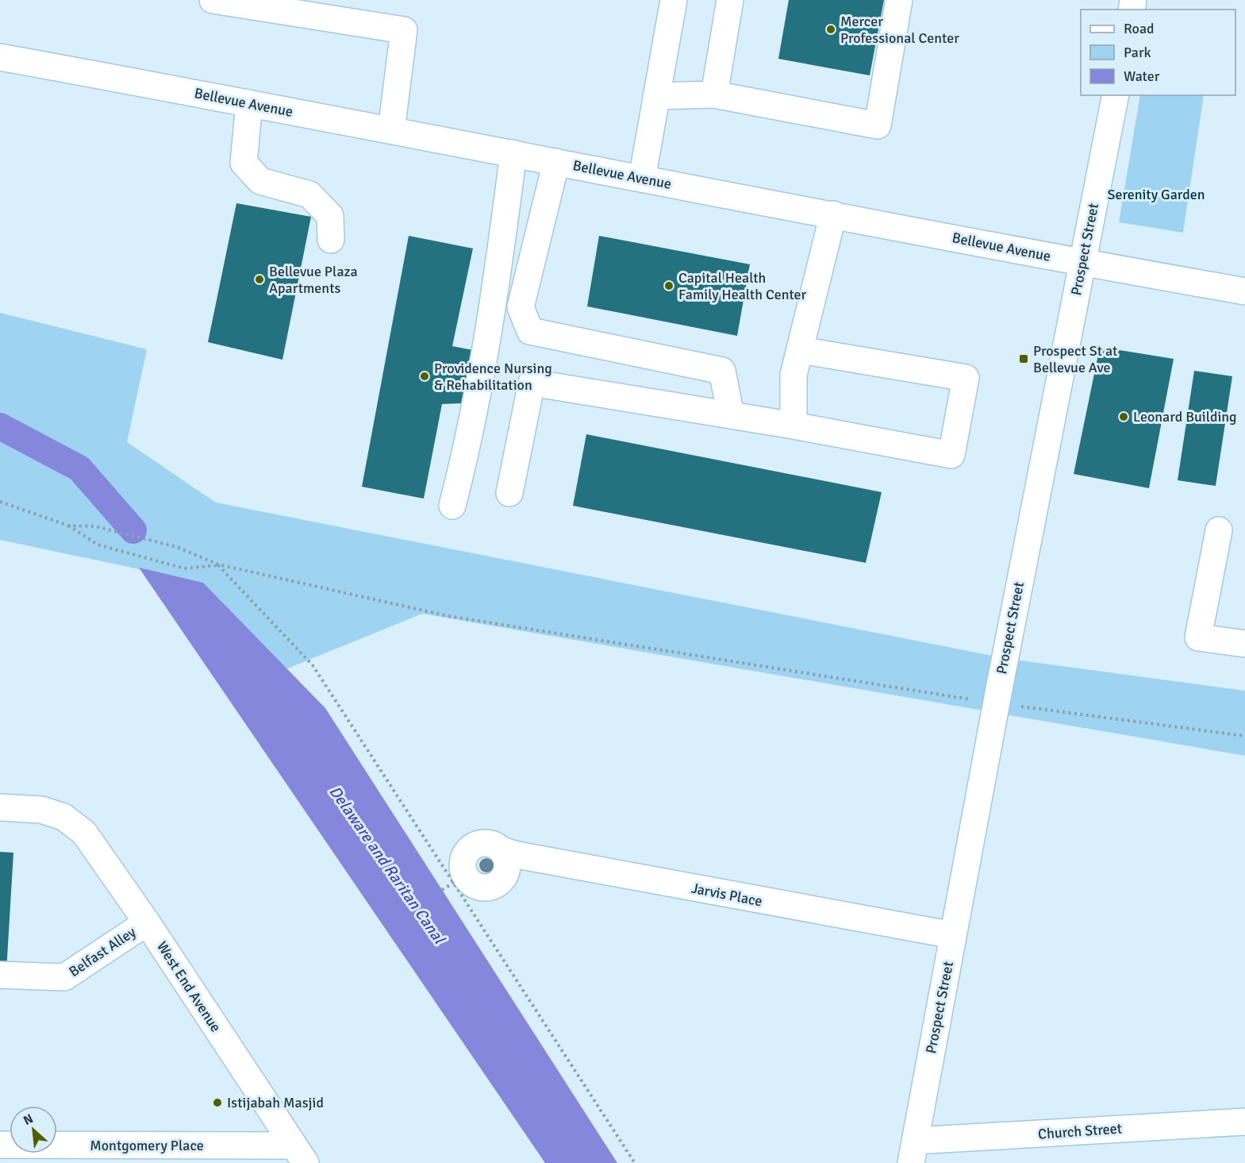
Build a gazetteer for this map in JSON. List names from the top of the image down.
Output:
{
  "streets": {
    "street": [
      "Bellevue Avenue",
      "Prospect Street",
      "Jarvis Place",
      "Belfast Alley",
      "West End Avenue",
      "Church Street",
      "Montgomery Place"
    ]
  },
  "crossings": [
    ["Bellevue Avenue", "Prospect Street"],
    ["Prospect Street", "Jarvis Place"],
    ["Prospect Street", "Church Street"],
    ["Belfast Alley", "West End Avenue"],
    ["West End Avenue", "Montgomery Place"]
  ],
  "water": ["Delaware and Raritan Canal"],
  "parks": ["Serenity Garden"],
  "places": {
    "other": [
      "Mercer Professional Center",
      "Bellevue Plaza Apartments",
      "Capital Health Family Health Center",
      "Providence Nursing & Rehabilitation",
      "Leonard Building",
      "Istijabah Masjid"
    ],
    "transit": ["Prospect St at Bellevue Ave"]
  },
  "legend": ["Road", "Park", "Water"],
  "north": "top left"
}
